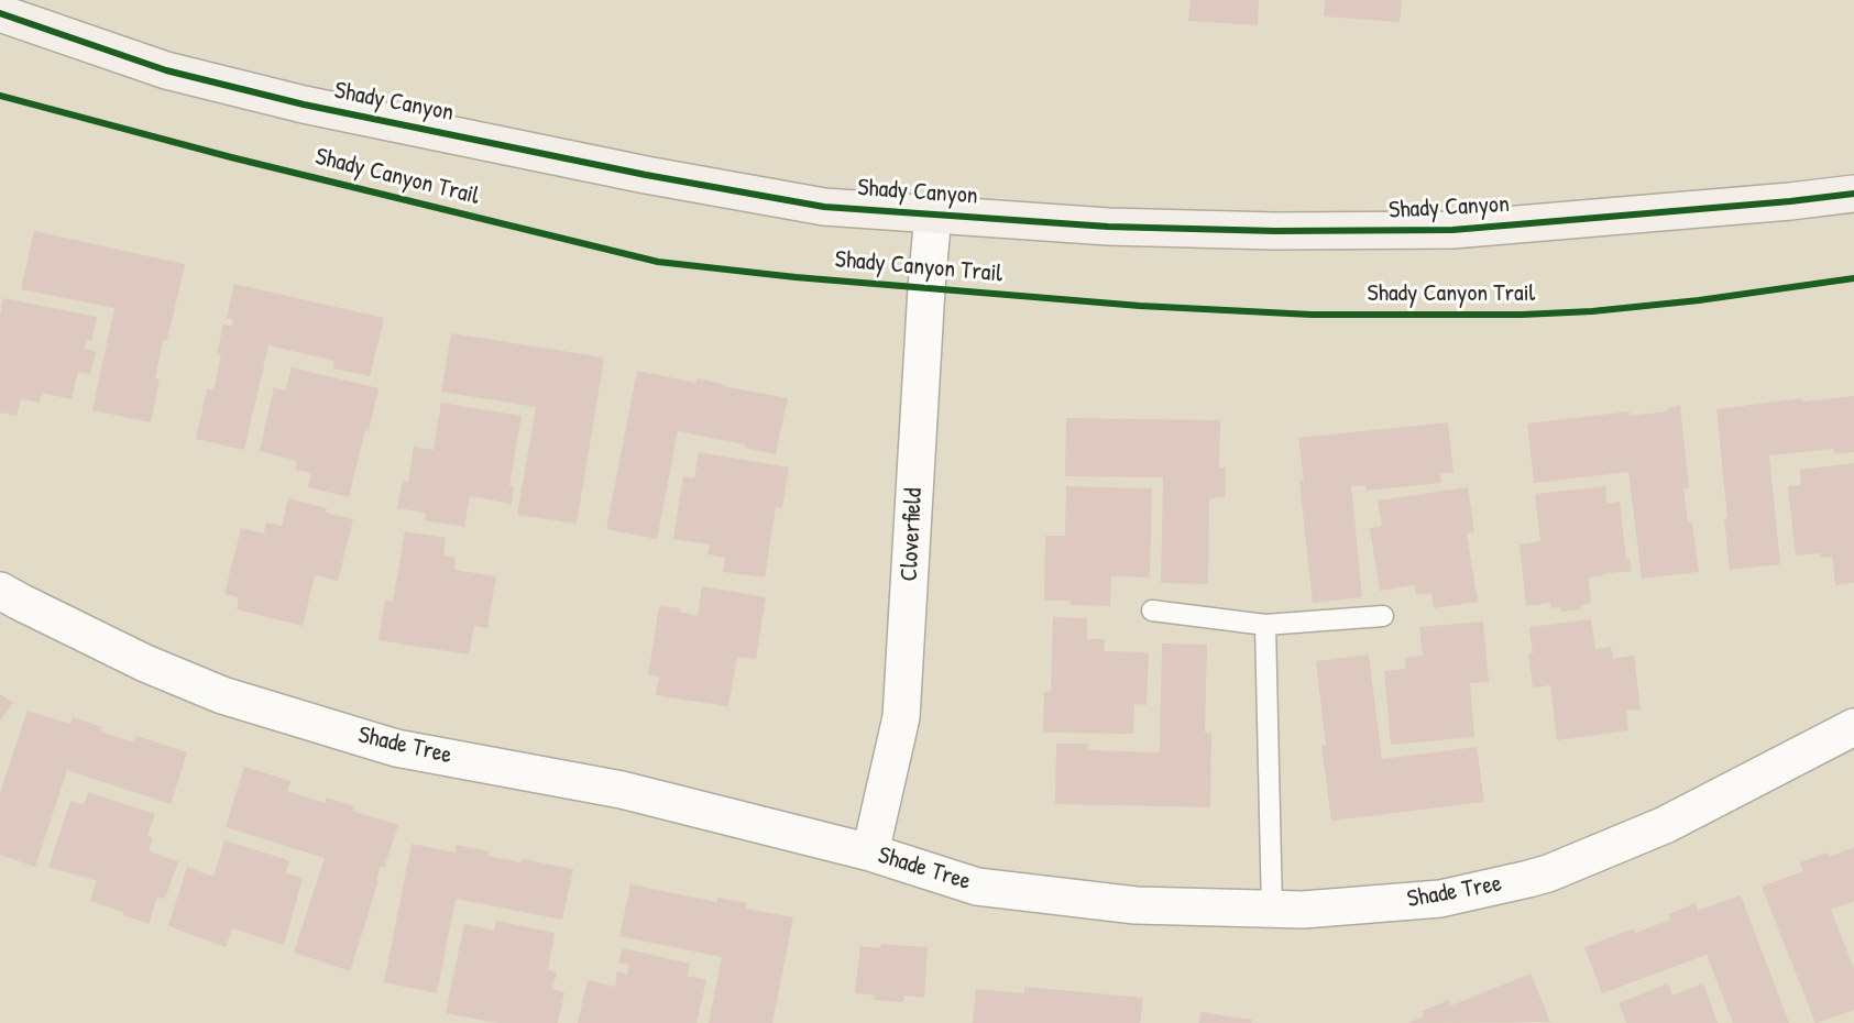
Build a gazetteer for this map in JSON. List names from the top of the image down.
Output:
{
  "streets": {
    "main road": ["Shady Canyon"],
    "street": ["Cloverfield", "Shade Tree"],
    "cycle path": ["Shady Canyon Trail"]
  },
  "crossings": [
    ["Shady Canyon", "Cloverfield"],
    ["Cloverfield", "Shade Tree"]
  ]
}
